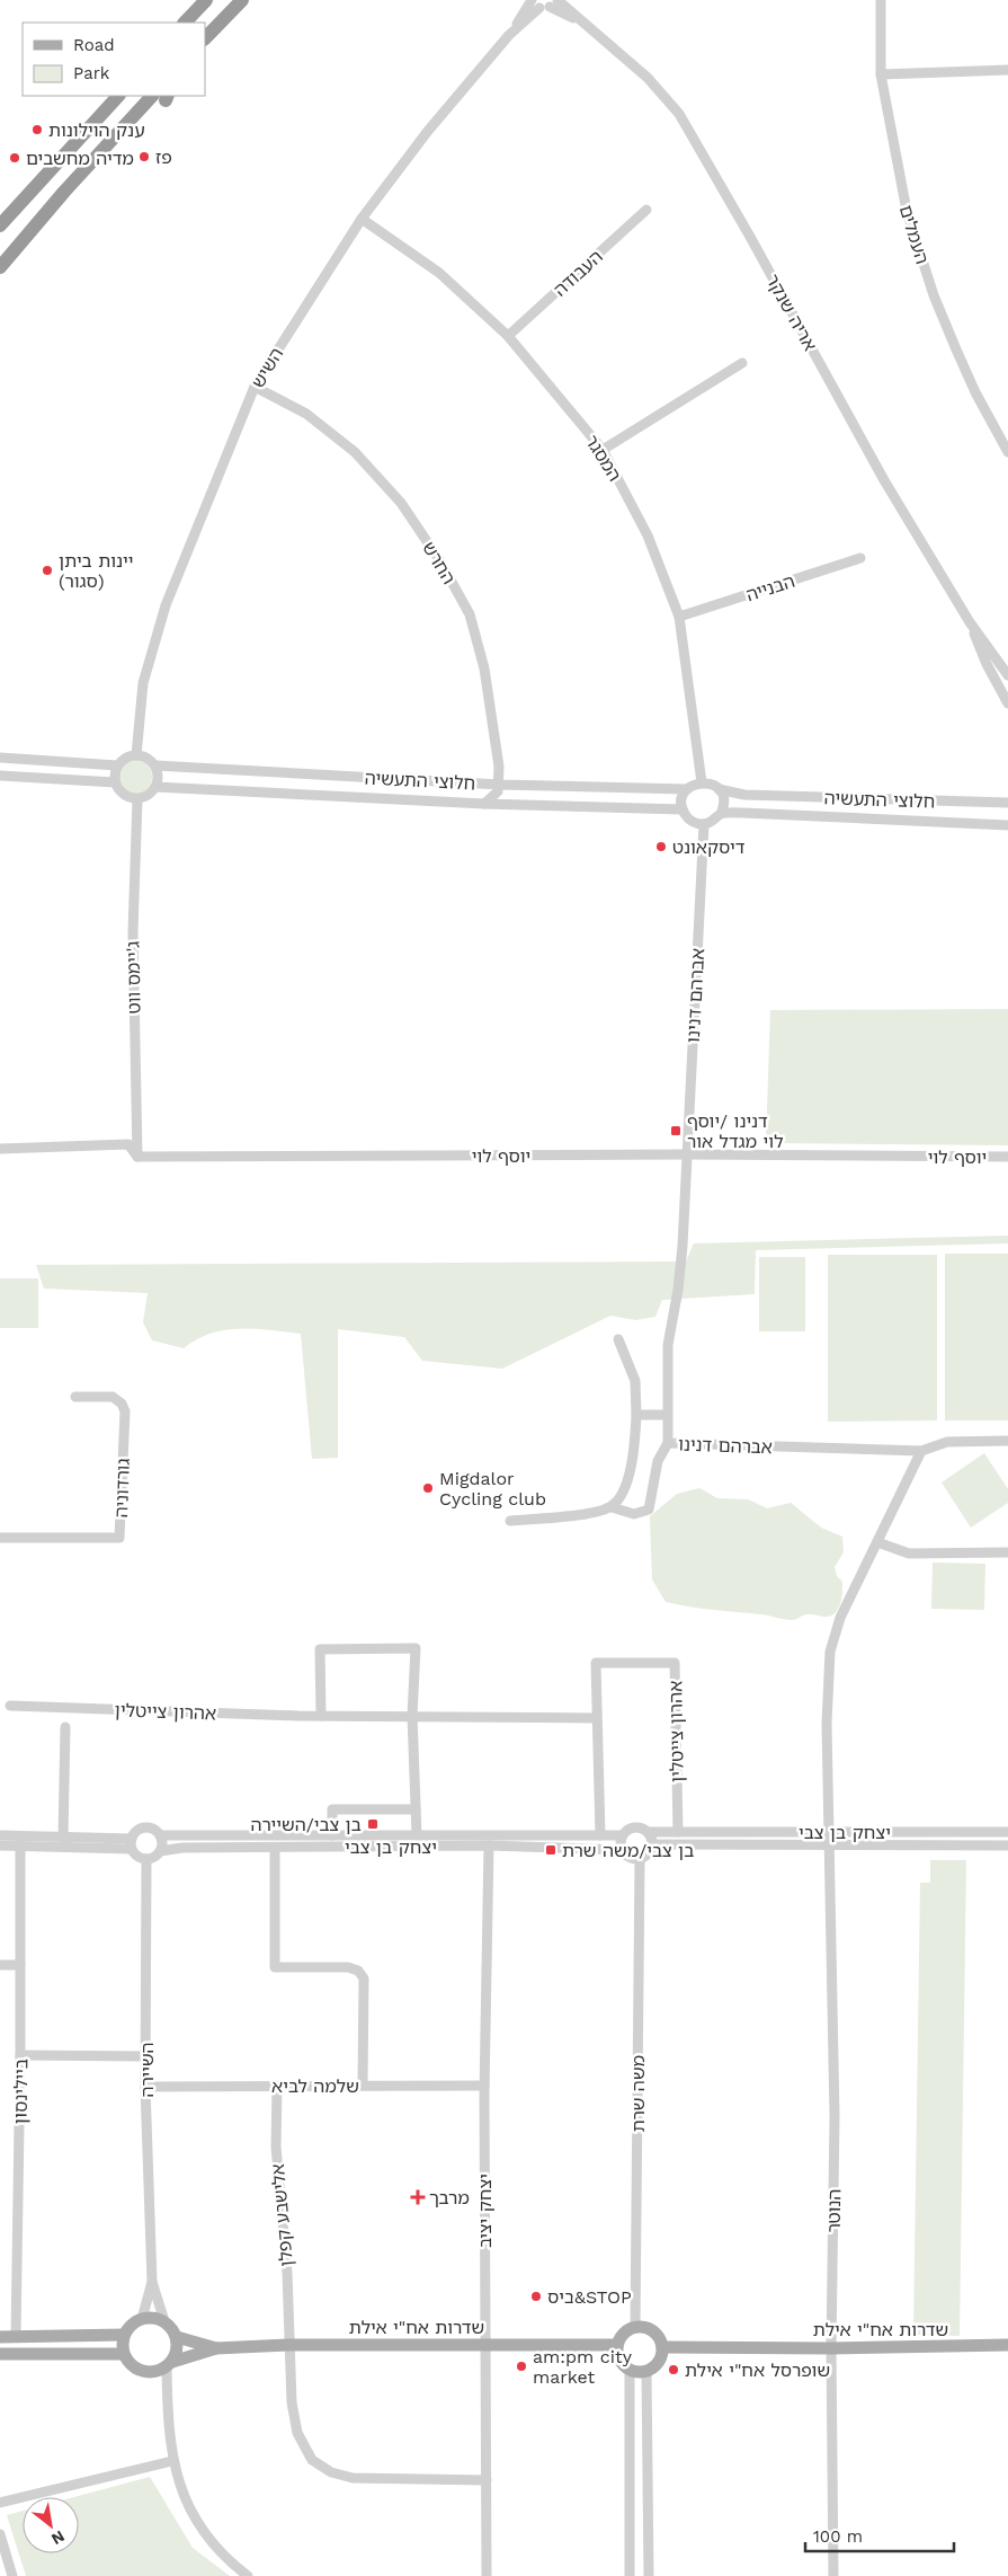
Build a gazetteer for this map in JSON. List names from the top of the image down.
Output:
{
  "streets": {
    "main road": ["שדרות אח\"י אילת"],
    "street": [
      "העמלים",
      "העבודה",
      "אריה שנקר",
      "השיש",
      "המסגר",
      "החרש",
      "הבנייה",
      "חלוצי התעשיה",
      "ג'יימס ווט",
      "אברהם דנינו",
      "יוסף לוי",
      "גורדוניה",
      "אהרון צייטלין",
      "יצחק בן צבי",
      "השיירה",
      "שלמה לביא",
      "ביילינסון",
      "משה שרת",
      "יצחק יציב",
      "הנוטר",
      "אלישבע קפלן"
    ]
  },
  "crossings": [
    ["העבודה", "המסגר"],
    ["אריה שנקר", "השיש"],
    ["השיש", "המסגר"],
    ["השיש", "החרש"],
    ["השיש", "חלוצי התעשיה"],
    ["השיש", "ג'יימס ווט"],
    ["המסגר", "הבנייה"],
    ["המסגר", "חלוצי התעשיה"],
    ["המסגר", "אברהם דנינו"],
    ["החרש", "חלוצי התעשיה"],
    ["חלוצי התעשיה", "ג'יימס ווט"],
    ["חלוצי התעשיה", "אברהם דנינו"],
    ["ג'יימס ווט", "יוסף לוי"],
    ["אברהם דנינו", "יוסף לוי"],
    ["אהרון צייטלין", "יצחק בן צבי"],
    ["יצחק בן צבי", "השיירה"],
    ["יצחק בן צבי", "משה שרת"],
    ["יצחק בן צבי", "יצחק יציב"],
    ["יצחק בן צבי", "הנוטר"],
    ["השיירה", "שלמה לביא"],
    ["השיירה", "שדרות אח\"י אילת"],
    ["שלמה לביא", "יצחק יציב"],
    ["שלמה לביא", "אלישבע קפלן"],
    ["משה שרת", "שדרות אח\"י אילת"],
    ["יצחק יציב", "אלישבע קפלן"],
    ["יצחק יציב", "שדרות אח\"י אילת"],
    ["הנוטר", "שדרות אח\"י אילת"],
    ["אלישבע קפלן", "שדרות אח\"י אילת"]
  ],
  "places": {
    "other": [
      "ענק הוילונות",
      "פז",
      "מדיה מחשבים",
      "יינות ביתן (סגור)",
      "דיסקאונט",
      "Migdalor Cycling club",
      "ביס&STOP",
      "am:pm city market",
      "שופרסל אח\"י אילת"
    ],
    "transit": ["דנינו /יוסף לוי מגדל אור", "בן צבי/השיירה", "בן צבי/משה שרת"],
    "health": ["מרבך"]
  },
  "legend": ["Road", "Park"],
  "scale_bar": "100 m",
  "north": "bottom right"
}
